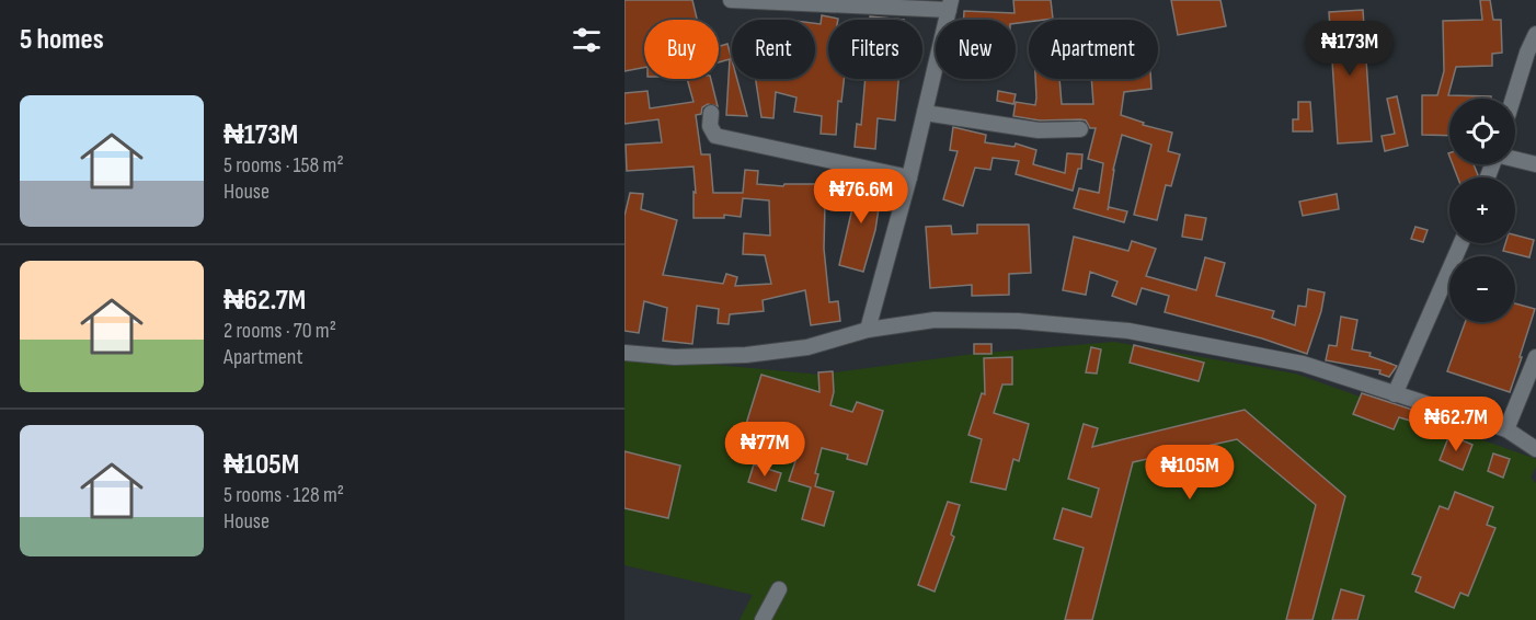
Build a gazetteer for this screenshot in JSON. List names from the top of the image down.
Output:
{
  "page": {
    "heading": "5 homes",
    "chip": [
      "Buy",
      "Rent",
      "Filters",
      "New",
      "Apartment"
    ],
    "price": [
      "₦173M",
      "₦76.6M",
      "₦62.7M",
      "₦77M",
      "₦105M"
    ],
    "list": [
      {
        "name": "₦173M",
        "note": "5 rooms · 158 m² · House"
      },
      {
        "name": "₦62.7M",
        "note": "2 rooms · 70 m² · Apartment"
      },
      {
        "name": "₦105M",
        "note": "5 rooms · 128 m² · House"
      }
    ],
    "map_buttons": ["+", "−"]
  }
}
